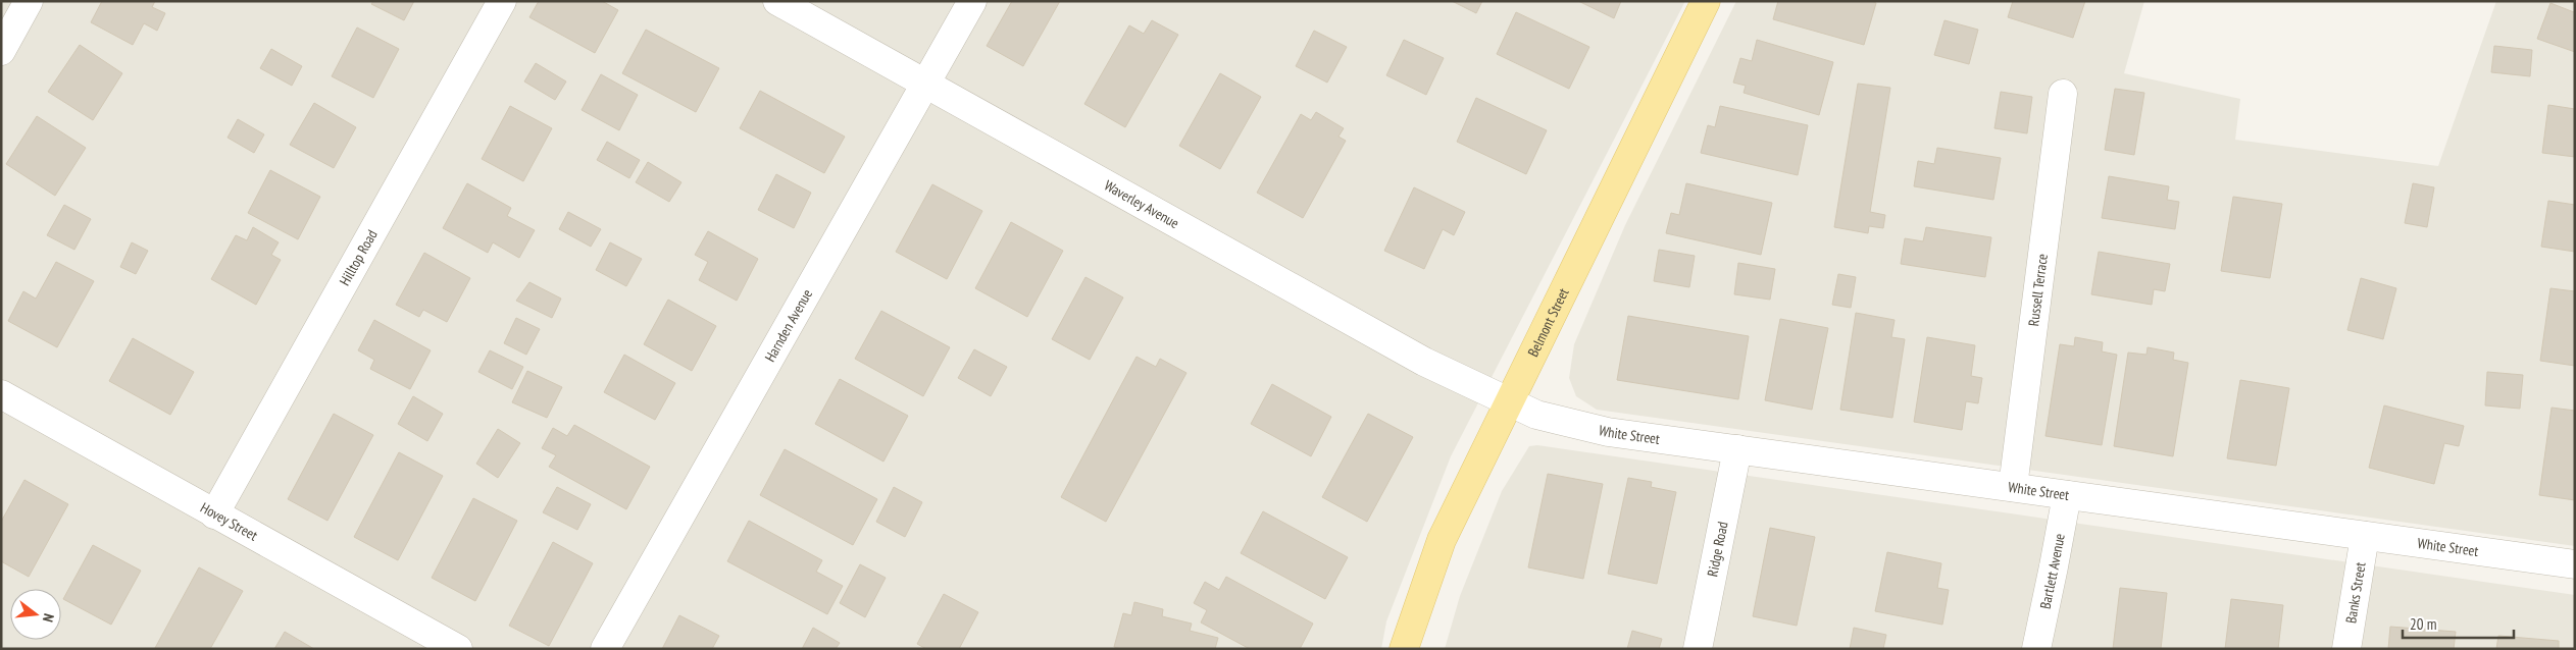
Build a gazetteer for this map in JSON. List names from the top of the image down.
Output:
{
  "streets": {
    "main road": ["Belmont Street"],
    "street": [
      "Waverley Avenue",
      "Hilltop Road",
      "Russell Terrace",
      "Harnden Avenue",
      "White Street",
      "Hovey Street",
      "Ridge Road",
      "Bartlett Avenue",
      "Banks Street"
    ]
  },
  "crossings": [
    ["Waverley Avenue", "Belmont Street"],
    ["Waverley Avenue", "Harnden Avenue"],
    ["Waverley Avenue", "White Street"],
    ["Hilltop Road", "Hovey Street"],
    ["Russell Terrace", "White Street"],
    ["Belmont Street", "White Street"],
    ["White Street", "Ridge Road"],
    ["White Street", "Bartlett Avenue"],
    ["White Street", "Banks Street"]
  ],
  "scale_bar": "20 m",
  "north": "right"
}
